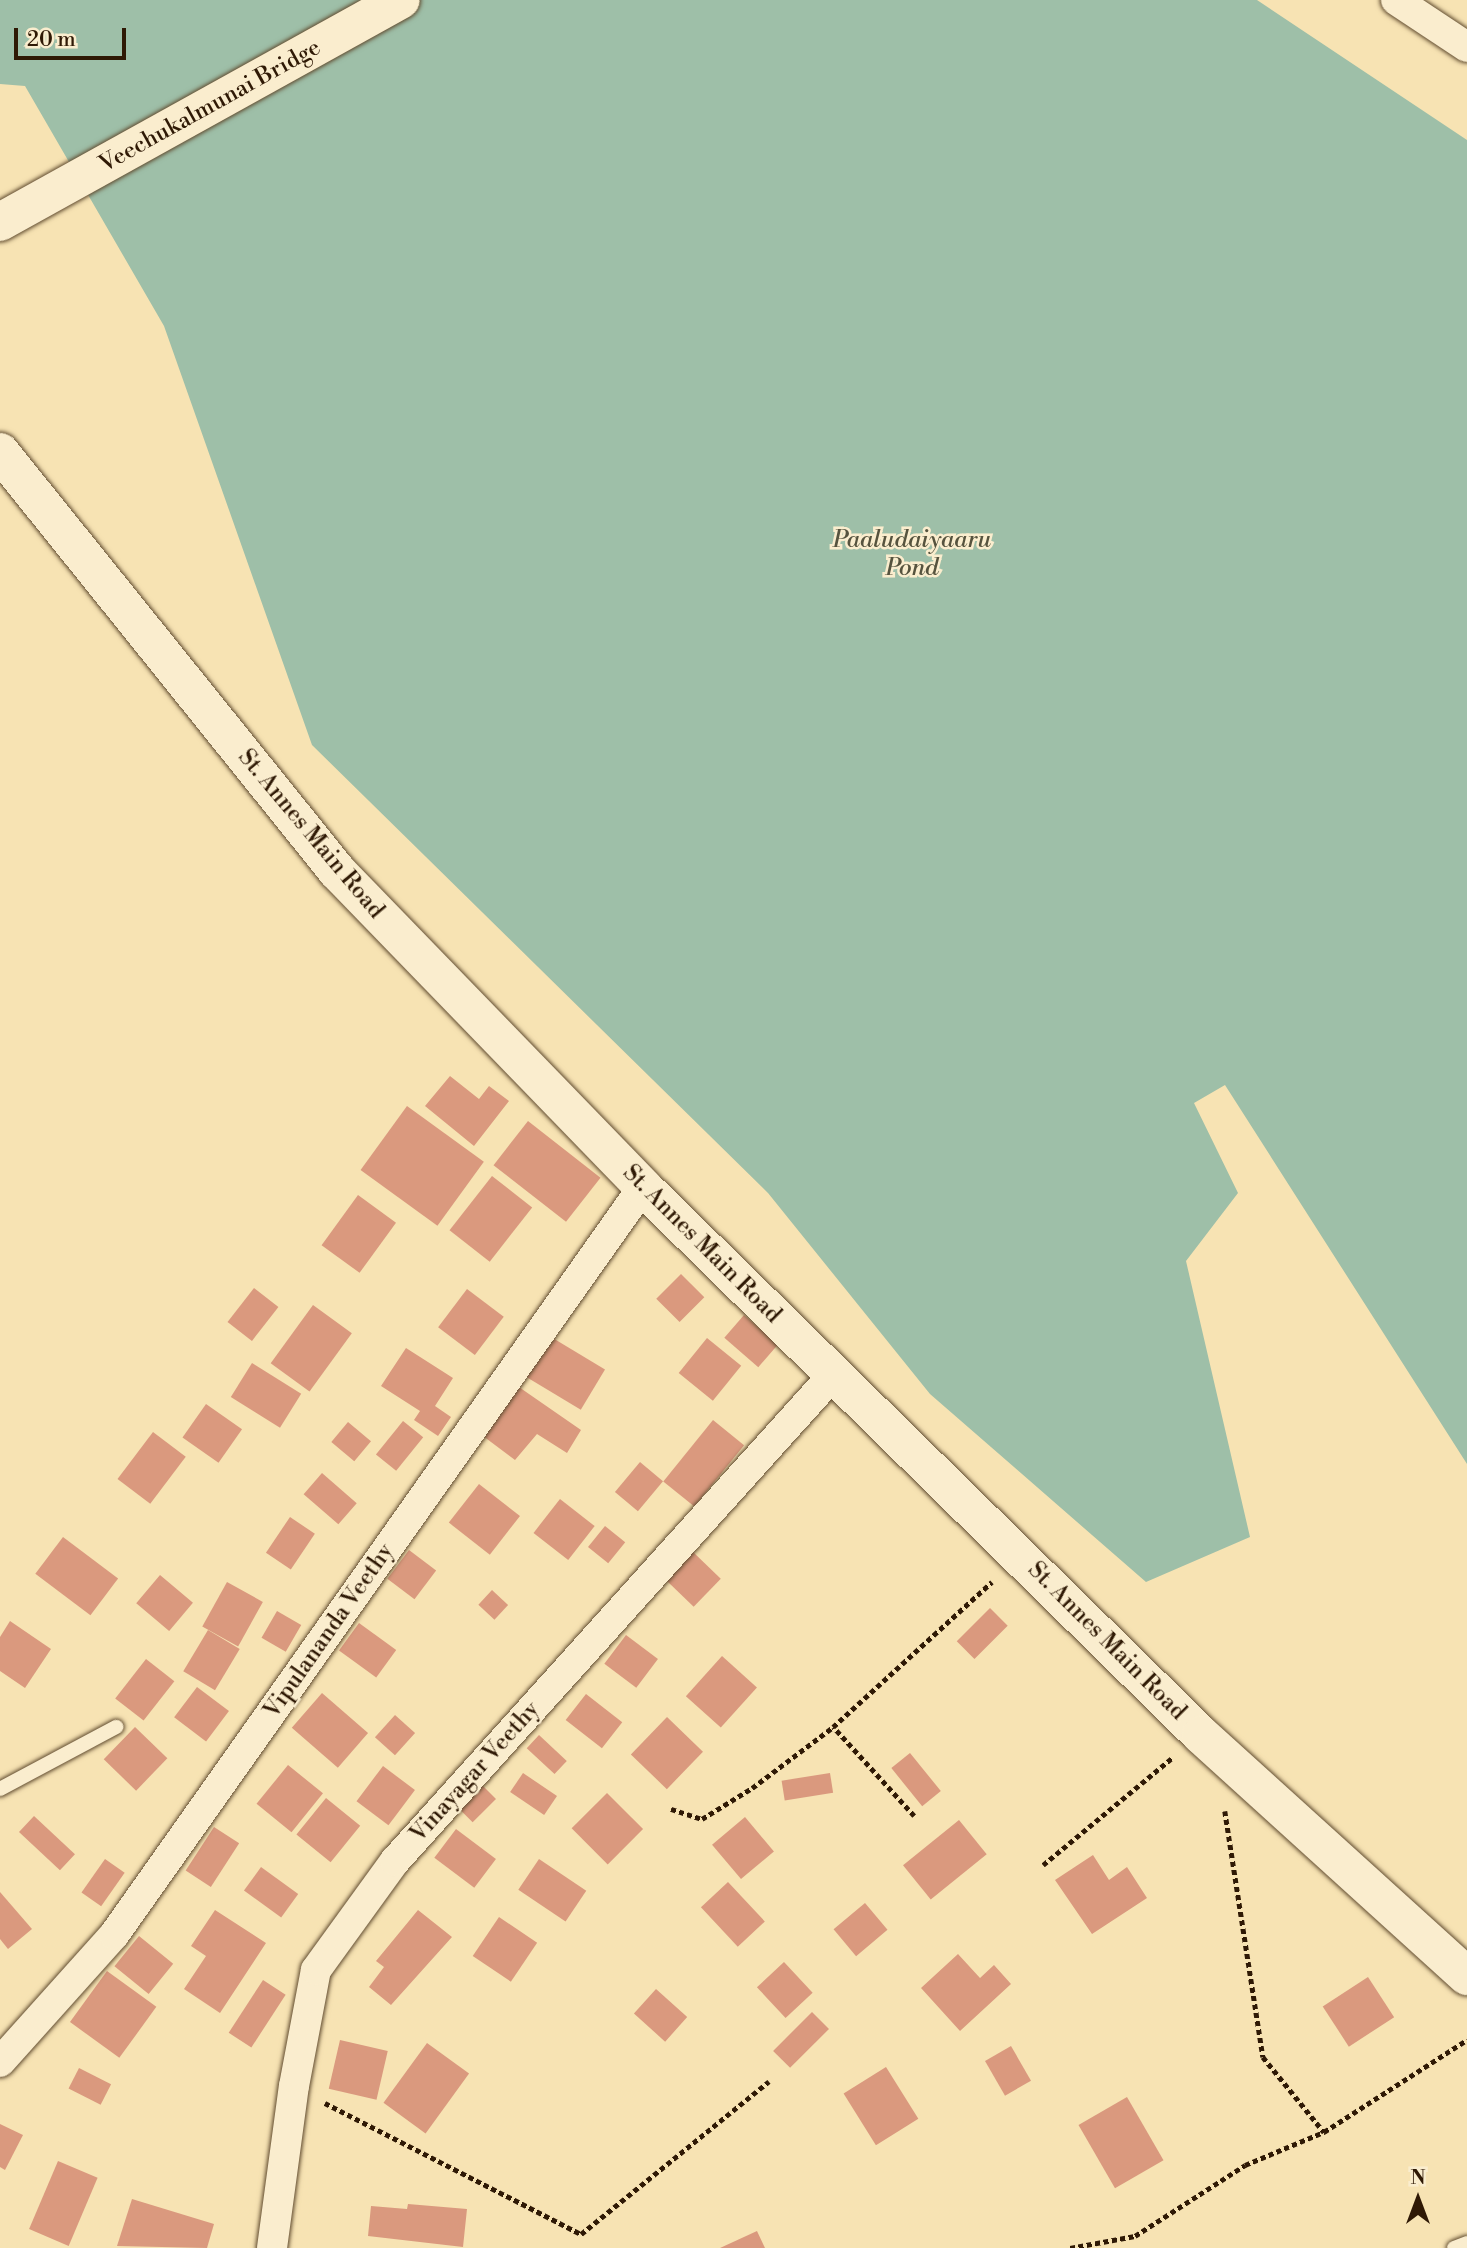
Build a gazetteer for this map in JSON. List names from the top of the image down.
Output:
{
  "streets": {
    "street": [
      "Veechukalmunai Bridge",
      "St. Annes Main Road",
      "Vipulananda Veethy",
      "Vinayagar Veethy"
    ]
  },
  "crossings": [
    ["St. Annes Main Road", "Vipulananda Veethy"],
    ["St. Annes Main Road", "Vinayagar Veethy"]
  ],
  "water": ["Paaludaiyaaru Pond"],
  "scale_bar": "20 m",
  "north": "top"
}
